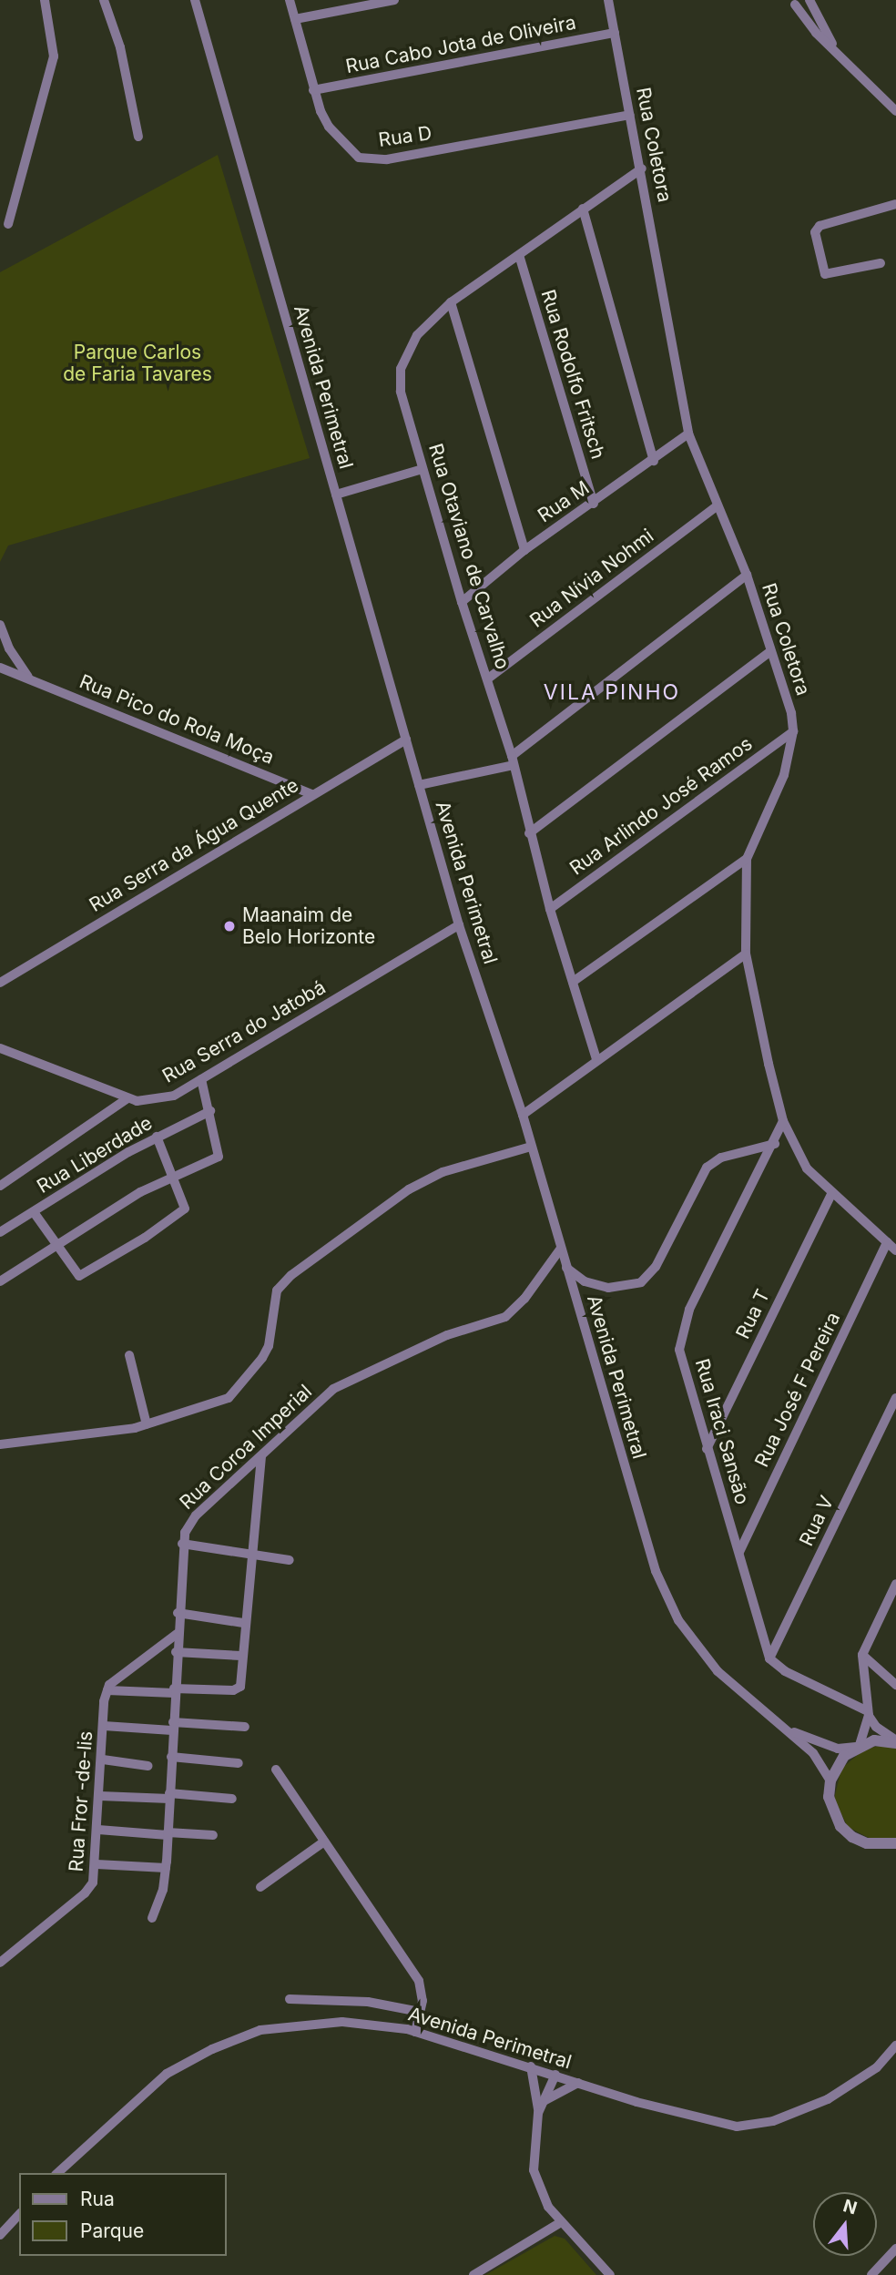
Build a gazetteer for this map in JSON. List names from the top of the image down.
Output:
{
  "streets": {
    "street": [
      "Rua Cabo Jota de Oliveira",
      "Rua D",
      "Rua Coletora",
      "Rua Rodolfo Fritsch",
      "Avenida Perimetral",
      "Rua M",
      "Rua Otaviano de Carvalho",
      "Rua Nívia Nohmi",
      "Rua Pico do Rola Moça",
      "Rua Arlindo José Ramos",
      "Rua Serra da Água Quente",
      "Rua Serra do Jatobá",
      "Rua Liberdade",
      "Rua T",
      "Rua José F Pereira",
      "Rua Iraci Sansão",
      "Rua Coroa Imperial",
      "Rua V",
      "Rua Fror -de-lis"
    ]
  },
  "crossings": [
    ["Rua Cabo Jota de Oliveira", "Rua D"],
    ["Rua Cabo Jota de Oliveira", "Rua Coletora"],
    ["Rua D", "Rua Coletora"],
    ["Rua Coletora", "Rua M"],
    ["Rua Coletora", "Rua Otaviano de Carvalho"],
    ["Rua Coletora", "Rua Nívia Nohmi"],
    ["Rua Coletora", "Rua Arlindo José Ramos"],
    ["Rua Coletora", "Rua T"],
    ["Rua Coletora", "Rua José F Pereira"],
    ["Rua Coletora", "Rua Iraci Sansão"],
    ["Rua Rodolfo Fritsch", "Rua M"],
    ["Rua Rodolfo Fritsch", "Rua Otaviano de Carvalho"],
    ["Avenida Perimetral", "Rua Serra da Água Quente"],
    ["Avenida Perimetral", "Rua Serra do Jatobá"],
    ["Avenida Perimetral", "Rua Coroa Imperial"],
    ["Rua M", "Rua Otaviano de Carvalho"],
    ["Rua Otaviano de Carvalho", "Rua Nívia Nohmi"],
    ["Rua Otaviano de Carvalho", "Rua Arlindo José Ramos"],
    ["Rua Pico do Rola Moça", "Rua Serra da Água Quente"],
    ["Rua T", "Rua Iraci Sansão"],
    ["Rua José F Pereira", "Rua Iraci Sansão"],
    ["Rua Iraci Sansão", "Rua V"]
  ],
  "districts": ["VILA PINHO"],
  "parks": ["Parque Carlos de Faria Tavares"],
  "places": ["Maanaim de Belo Horizonte"],
  "legend": ["Rua", "Parque"],
  "north": "top"
}
